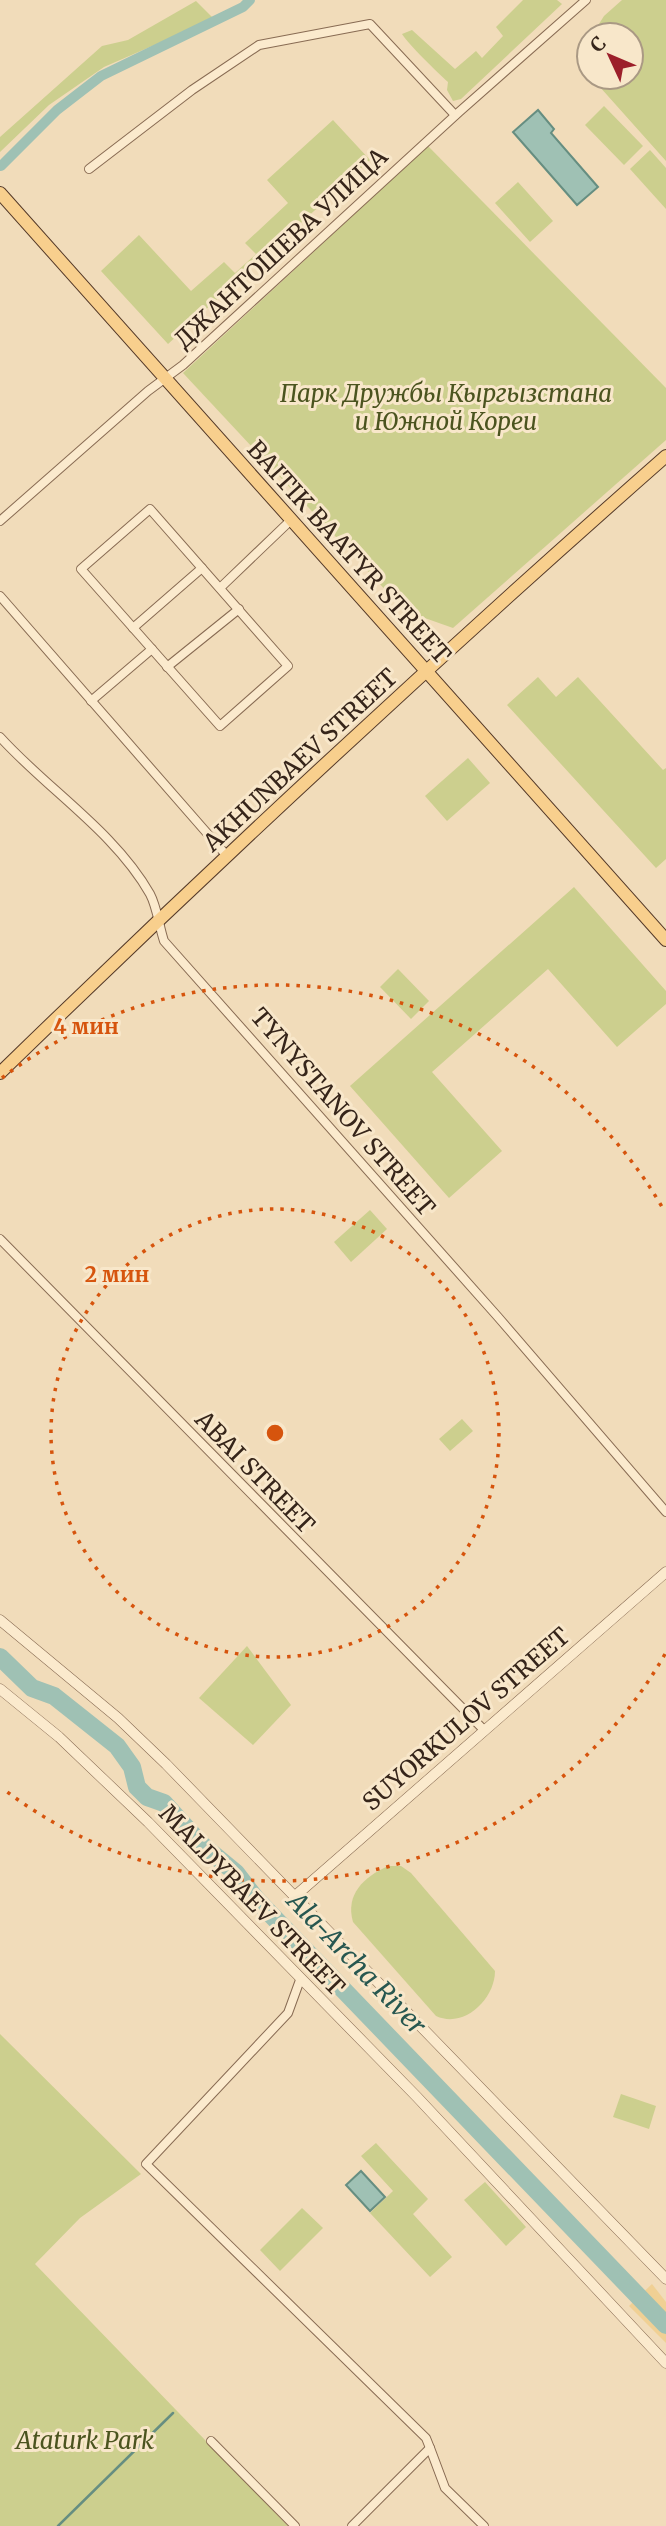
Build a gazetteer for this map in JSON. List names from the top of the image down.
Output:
{
  "streets": {
    "main road": ["BAITIK BAATYR STREET", "AKHUNBAEV STREET"],
    "street": [
      "ДЖАНТОШЕВА УЛИЦА",
      "TYNYSTANOV STREET",
      "ABAI STREET",
      "SUYORKULOV STREET",
      "MALDYBAEV STREET"
    ]
  },
  "crossings": [
    ["ДЖАНТОШЕВА УЛИЦА", "BAITIK BAATYR STREET"],
    ["BAITIK BAATYR STREET", "AKHUNBAEV STREET"],
    ["AKHUNBAEV STREET", "TYNYSTANOV STREET"],
    ["ABAI STREET", "SUYORKULOV STREET"],
    ["SUYORKULOV STREET", "MALDYBAEV STREET"]
  ],
  "water": ["Ala-Archa River"],
  "parks": ["Парк Дружбы Кыргызстана и Южной Кореи", "Ataturk Park"],
  "north": "top left",
  "rings": ["4 мин", "2 мин"]
}
